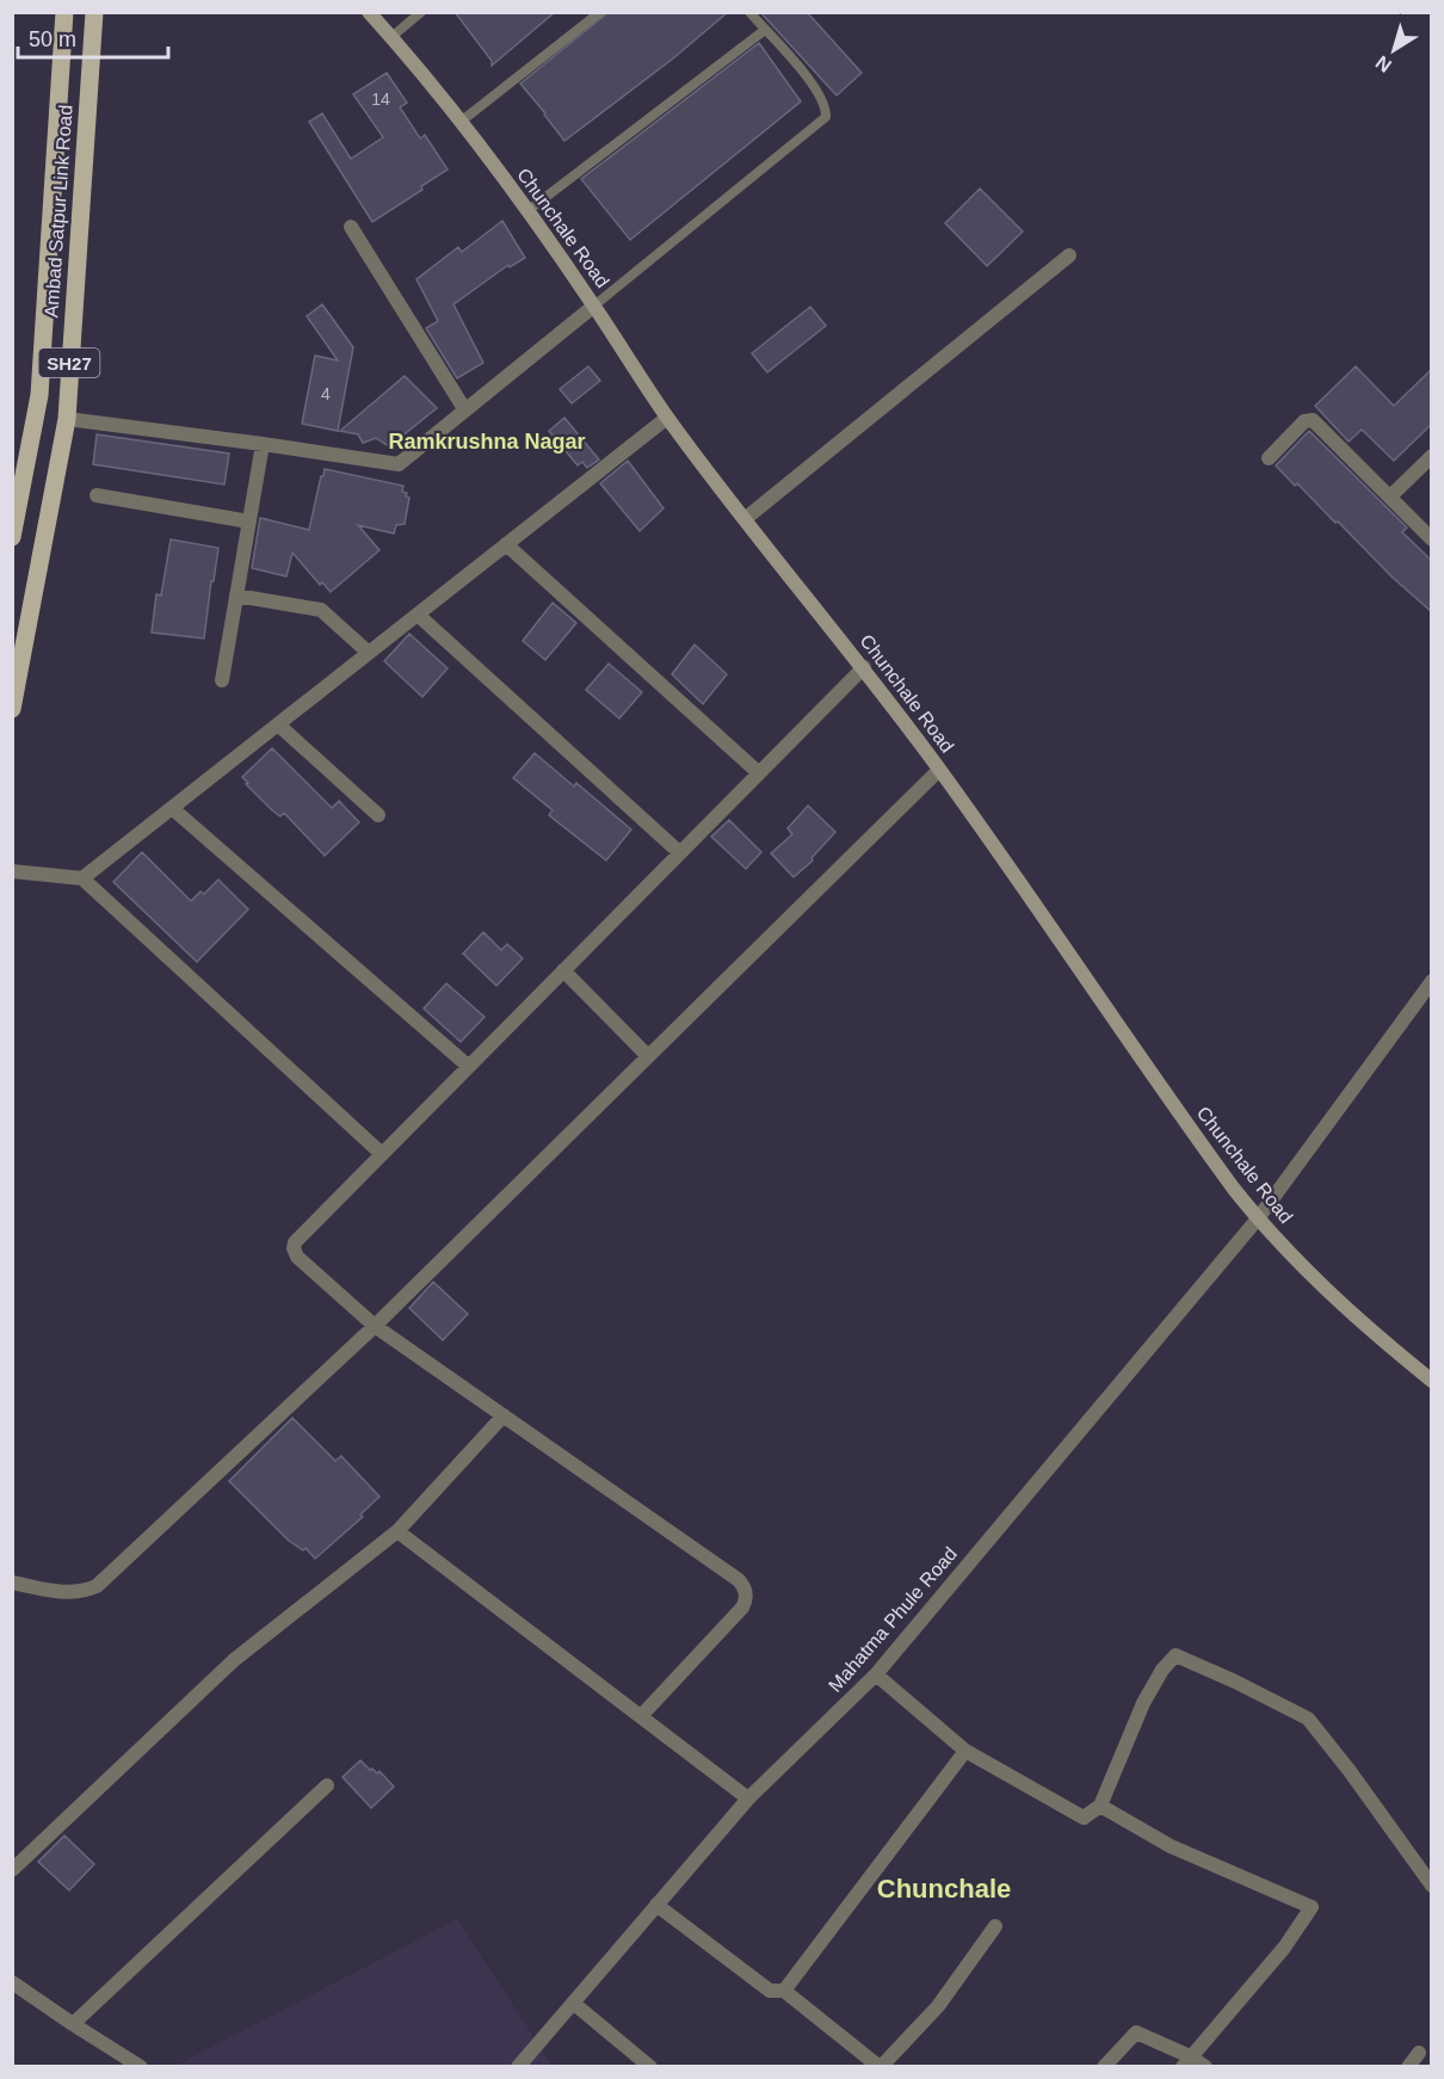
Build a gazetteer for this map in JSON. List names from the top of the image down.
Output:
{
  "streets": {
    "main road": ["Ambad Satpur Link Road", "SH27"],
    "street": ["Chunchale Road", "Mahatma Phule Road"]
  },
  "crossings": [
    ["Chunchale Road", "Mahatma Phule Road"]
  ],
  "districts": ["Ramkrushna Nagar", "Chunchale"],
  "house_numbers": ["14", "4"],
  "scale_bar": "50 m",
  "north": "bottom left"
}
